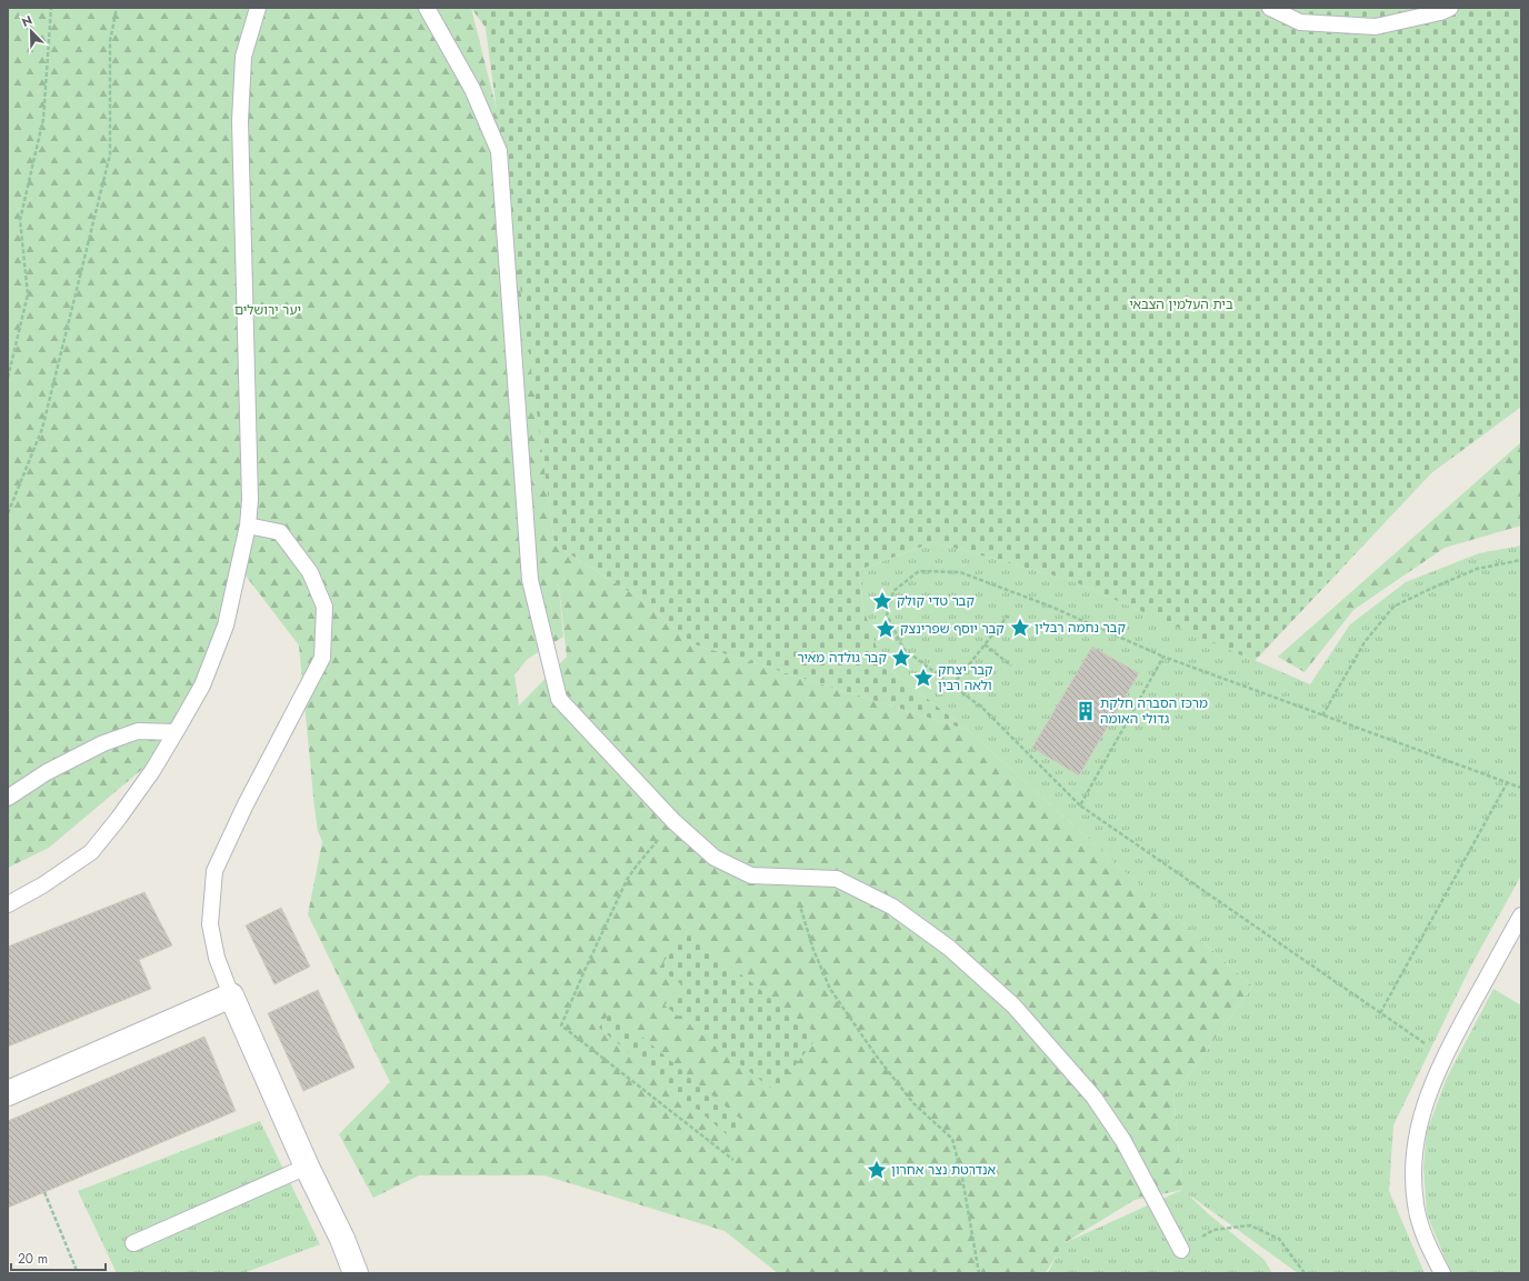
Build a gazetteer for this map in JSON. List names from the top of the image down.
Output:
{
  "parks": ["בית העלמין הצבאי", "יער ירושלים"],
  "places": {
    "place": [
      "קבר טדי קולק",
      "קבר נחמה רבלין",
      "קבר יוסף שפרינצק",
      "קבר גולדה מאיר",
      "קבר יצחק ולאה רבין",
      "אנדרטת נצר אחרון"
    ],
    "building": ["מרכז הסברה חלקת גדולי האומה"]
  },
  "scale_bar": "20 m",
  "north": "top left"
}
